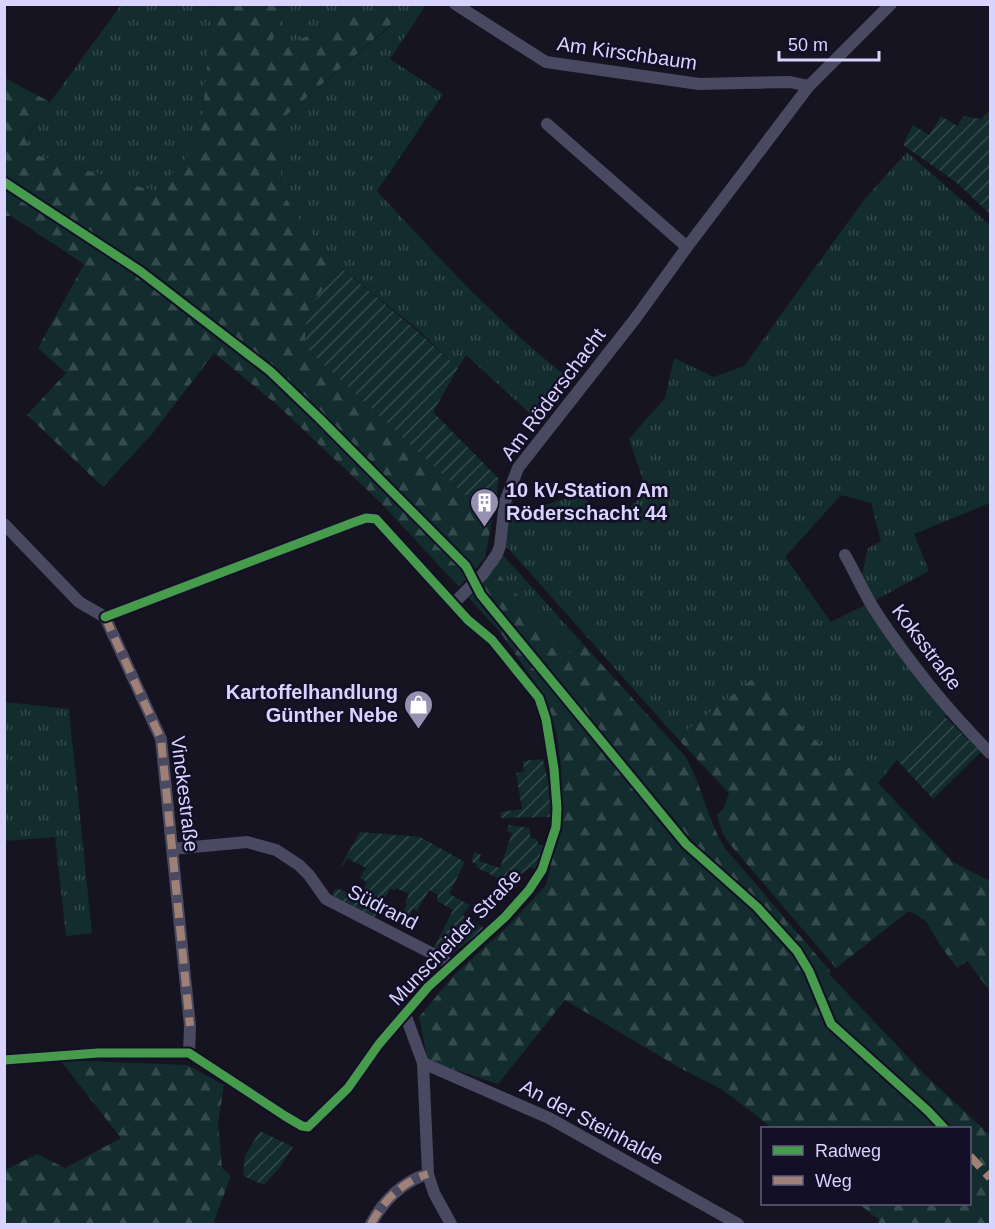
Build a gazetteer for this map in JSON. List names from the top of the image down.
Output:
{
  "streets": {
    "street": [
      "Am Kirschbaum",
      "Am Röderschacht",
      "Koksstraße",
      "Vinckestraße",
      "Südrand",
      "Munscheider Straße",
      "An der Steinhalde"
    ]
  },
  "crossings": [
    ["Am Kirschbaum", "Am Röderschacht"],
    ["Am Röderschacht", "Munscheider Straße"],
    ["Vinckestraße", "Südrand"],
    ["Vinckestraße", "Munscheider Straße"],
    ["Südrand", "Munscheider Straße"]
  ],
  "places": {
    "building": ["10 kV-Station Am Röderschacht 44"],
    "shop": ["Kartoffelhandlung Günther Nebe"]
  },
  "legend": ["Radweg", "Weg"],
  "scale_bar": "50 m"
}
